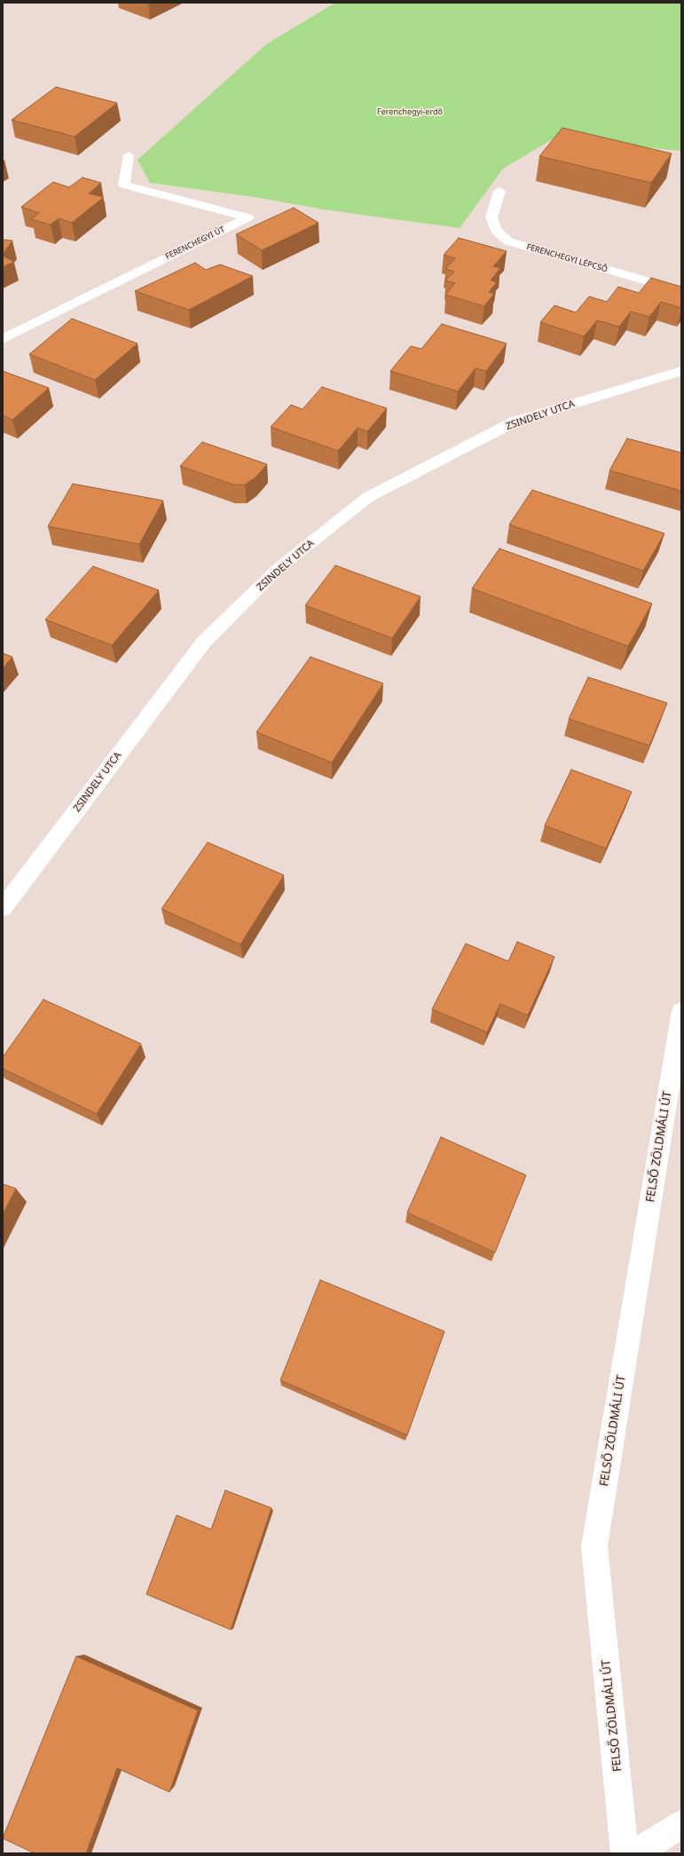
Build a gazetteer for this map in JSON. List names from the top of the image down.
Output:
{
  "streets": {
    "street": [
      "FERENCHEGYI ÚT",
      "FERENCHEGYI LÉPCSŐ",
      "ZSINDELY UTCA",
      "FELSŐ ZÖLDMÁLI ÚT"
    ]
  },
  "parks": ["Ferenchegyi-erdő"]
}
